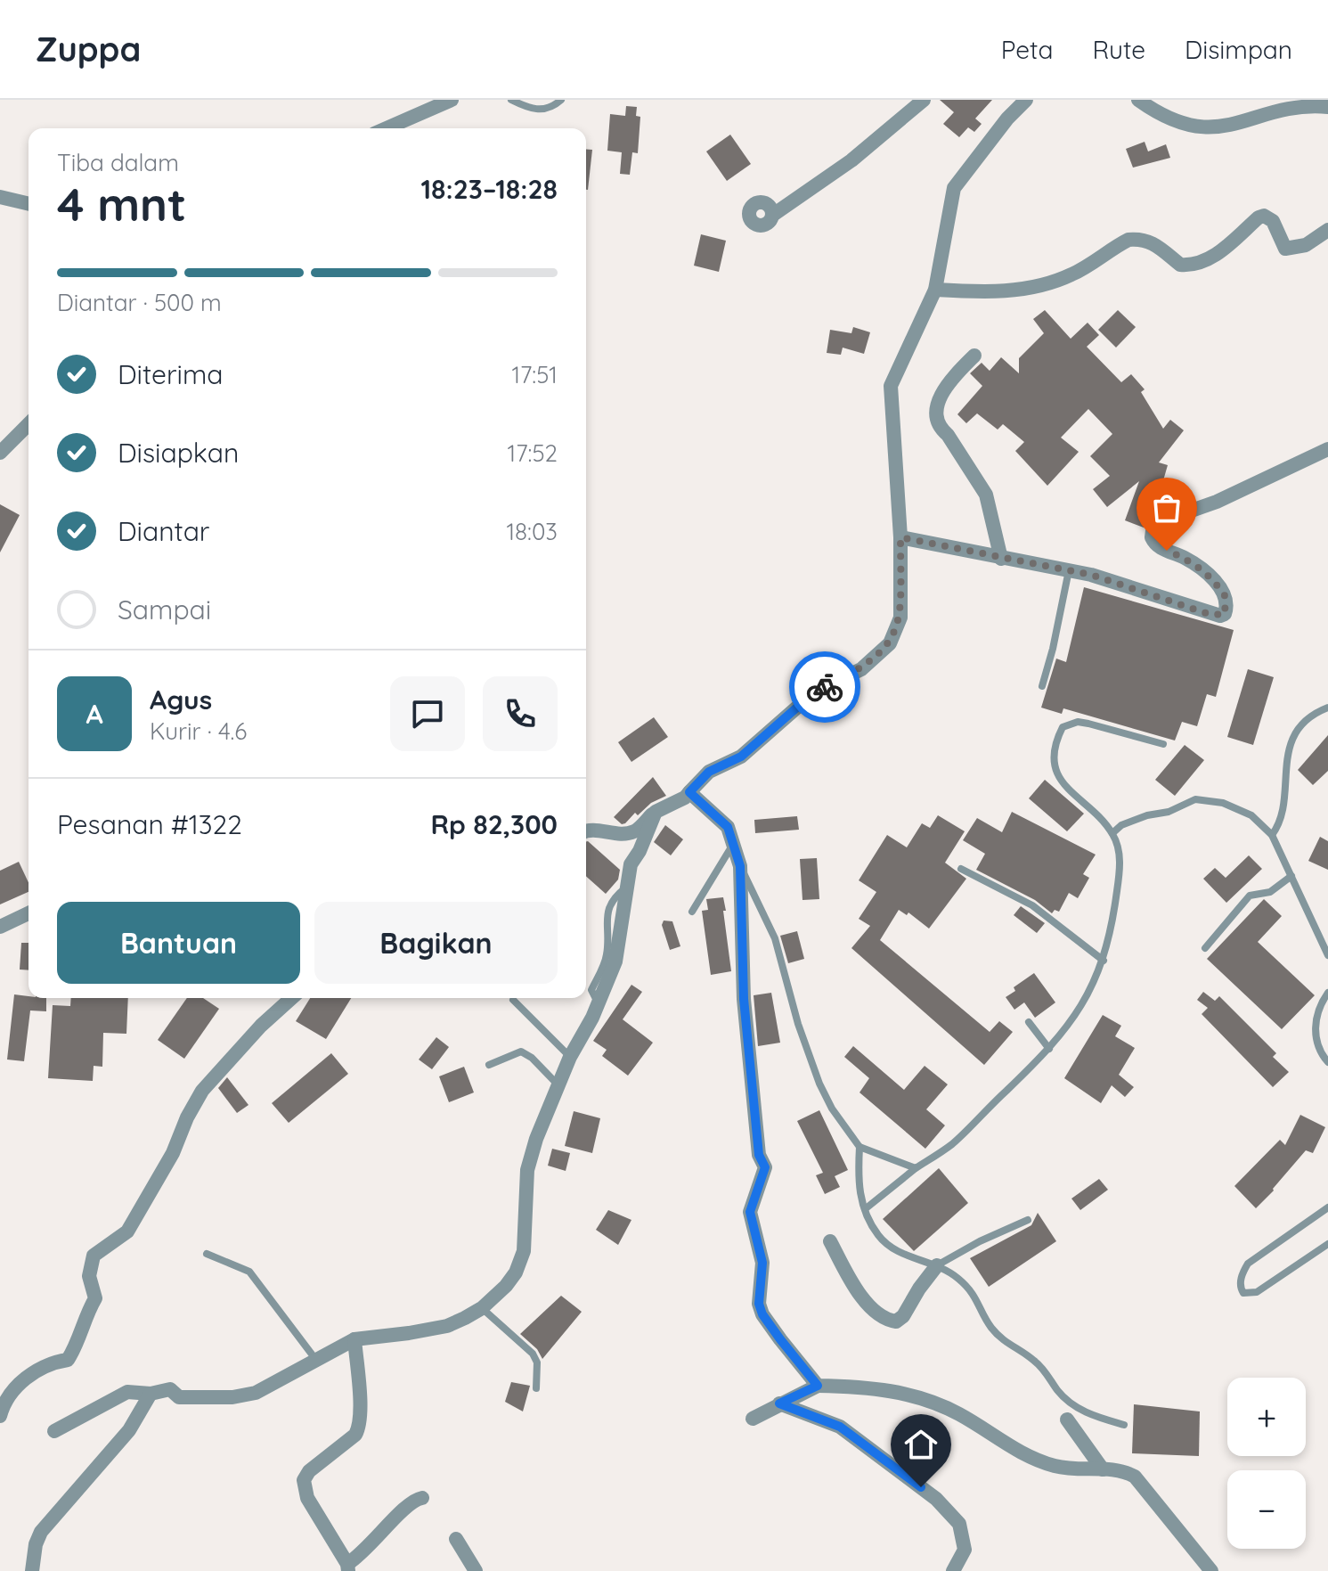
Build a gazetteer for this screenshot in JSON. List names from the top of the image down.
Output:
{
  "page": {
    "header": "Zuppa",
    "nav": ["Peta", "Rute", "Disimpan"],
    "heading": ["4 mnt", "Tiba dalam", "18:23–18:28"],
    "panel": [
      "Agus",
      "Kurir · 4.6",
      "Pesanan #1322",
      "Rp 82,300"
    ],
    "bar": "Diantar · 500 m",
    "list": [
      ["Diterima", "17:51"],
      ["Disiapkan", "17:52"],
      ["Diantar", "18:03"],
      "Sampai"
    ],
    "round": "A",
    "buttons": ["Bantuan", "Bagikan"],
    "map_buttons": ["+", "−"]
  }
}
